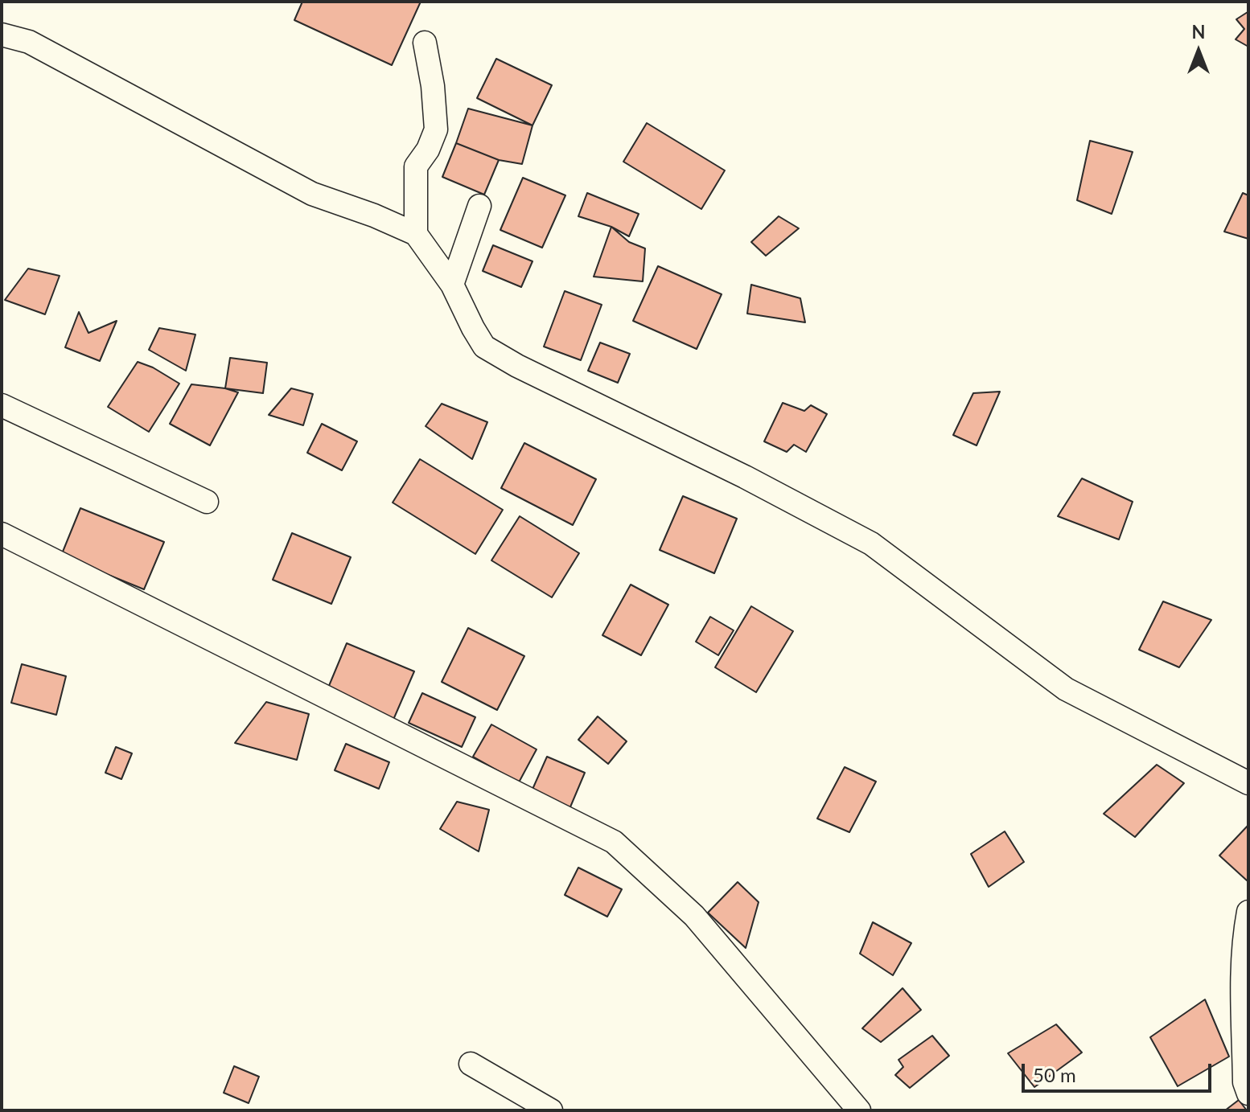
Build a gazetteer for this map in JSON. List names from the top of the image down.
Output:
{
  "scale_bar": "50 m",
  "north": "top"
}
